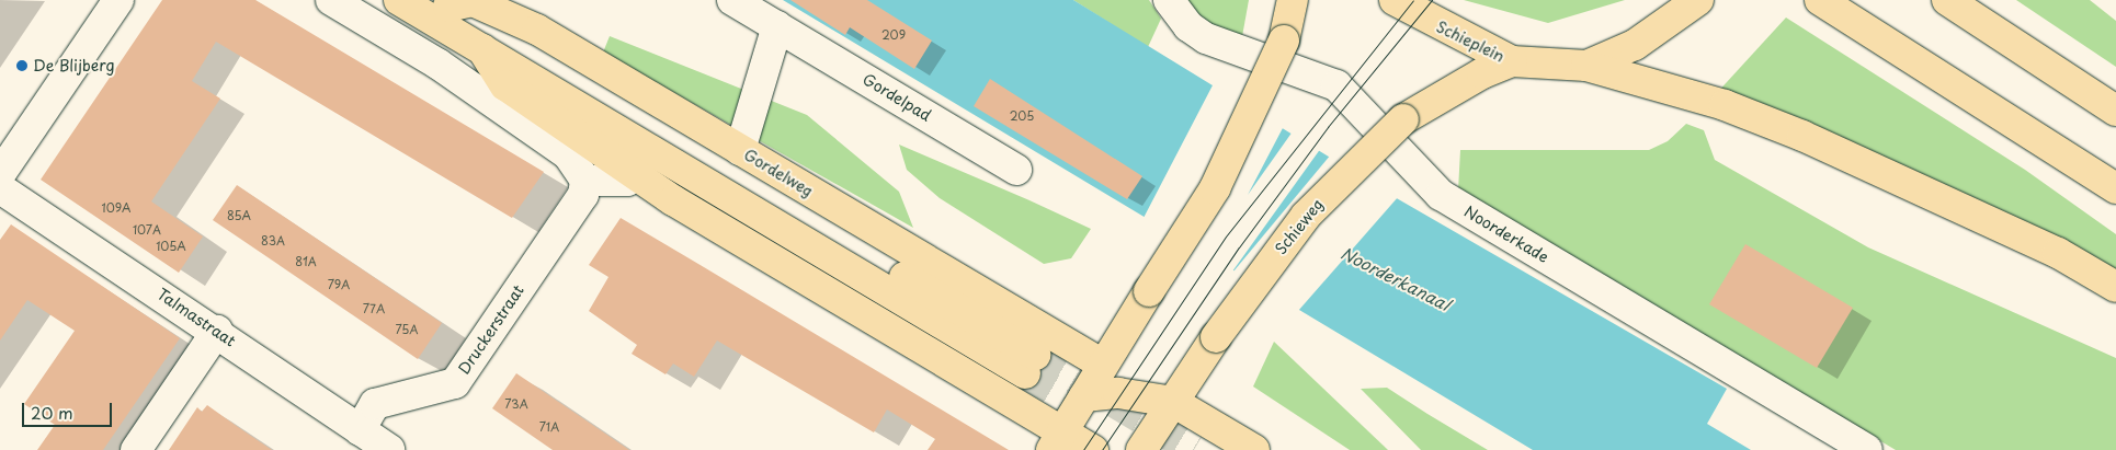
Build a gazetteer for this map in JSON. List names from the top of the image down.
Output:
{
  "streets": {
    "main road": ["Schieplein", "Gordelweg", "Schieweg"],
    "street": [
      "Gordelpad",
      "Noorderkade",
      "Talmastraat",
      "Druckerstraat"
    ]
  },
  "crossings": [
    ["Schieplein", "Schieweg"],
    ["Talmastraat", "Druckerstraat"]
  ],
  "water": ["Noorderkanaal"],
  "places": ["De Blijberg"],
  "house_numbers": [
    "209",
    "205",
    "109A",
    "85A",
    "107A",
    "83A",
    "105A",
    "81A",
    "79A",
    "77A",
    "75A",
    "73A",
    "71A"
  ],
  "scale_bar": "20 m"
}
